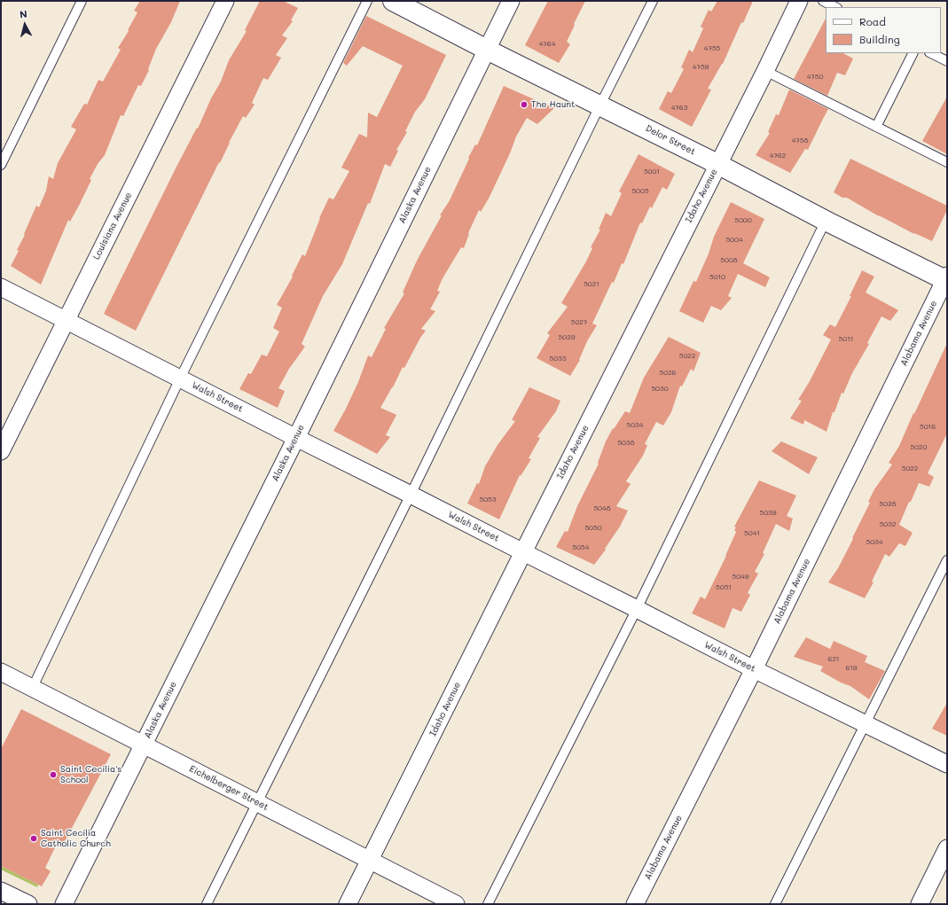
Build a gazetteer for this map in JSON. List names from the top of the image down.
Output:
{
  "streets": {
    "street": [
      "Delor Street",
      "Alaska Avenue",
      "Idaho Avenue",
      "Louisiana Avenue",
      "Alabama Avenue",
      "Walsh Street",
      "Eichelberger Street"
    ]
  },
  "crossings": [
    ["Delor Street", "Alaska Avenue"],
    ["Delor Street", "Idaho Avenue"],
    ["Delor Street", "Alabama Avenue"],
    ["Alaska Avenue", "Walsh Street"],
    ["Alaska Avenue", "Eichelberger Street"],
    ["Idaho Avenue", "Walsh Street"],
    ["Idaho Avenue", "Eichelberger Street"],
    ["Louisiana Avenue", "Walsh Street"],
    ["Alabama Avenue", "Walsh Street"]
  ],
  "places": ["The Haunt", "Saint Cecilia's School", "Saint Cecilia Catholic Church"],
  "house_numbers": [
    "4764",
    "4755",
    "4759",
    "4750",
    "4763",
    "4758",
    "4762",
    "5001",
    "5005",
    "5000",
    "5004",
    "5008",
    "5010",
    "5021",
    "5027",
    "5029",
    "5011",
    "5022",
    "5033",
    "5026",
    "5030",
    "5034",
    "5016",
    "5038",
    "5020",
    "5022",
    "5053",
    "5028",
    "5048",
    "5039",
    "5032",
    "5050",
    "5041",
    "5034",
    "5054",
    "5049",
    "5051",
    "621",
    "619"
  ],
  "legend": ["Road", "Building"],
  "north": "top"
}
